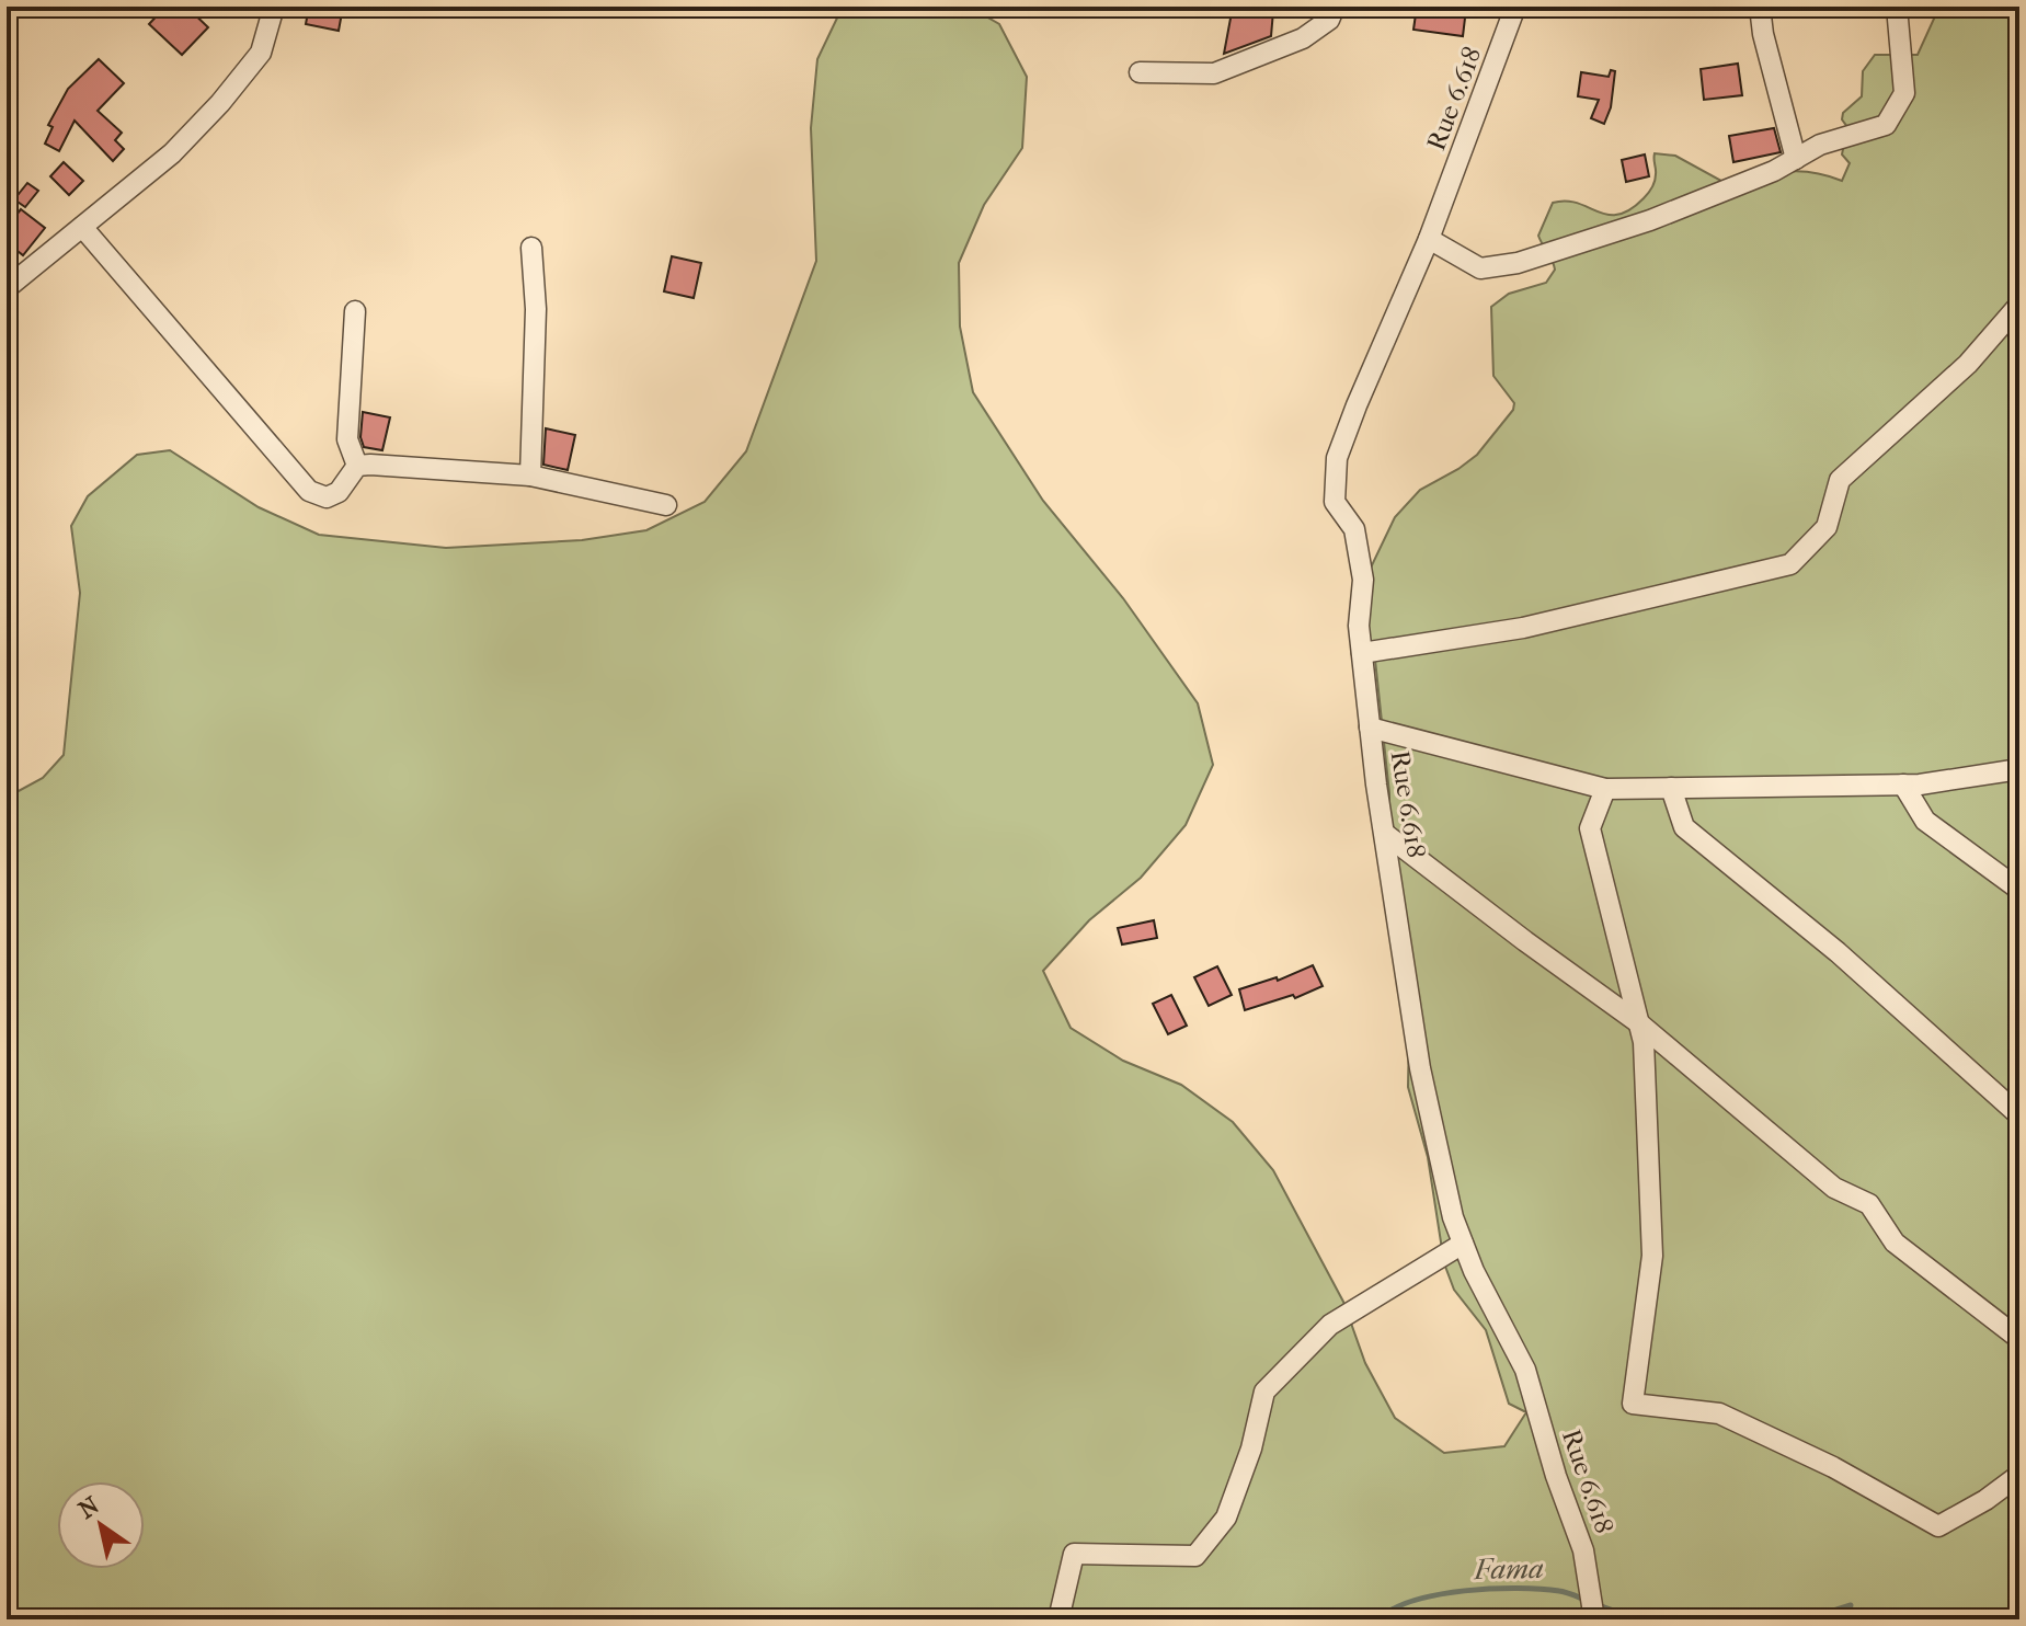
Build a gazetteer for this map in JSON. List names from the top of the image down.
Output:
{
  "streets": {
    "street": ["Rue 6.618"]
  },
  "water": ["Fama"],
  "north": "top left"
}
